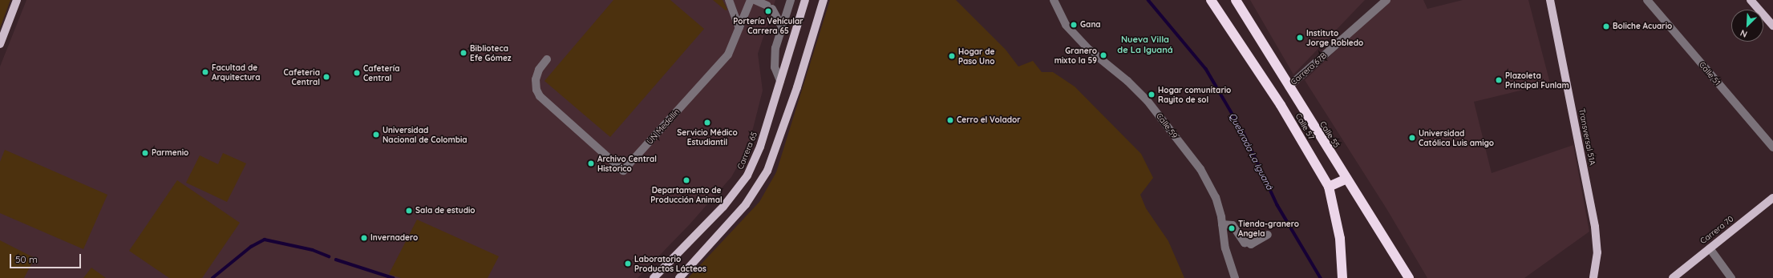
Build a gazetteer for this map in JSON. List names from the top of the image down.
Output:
{
  "streets": {
    "highway": ["Calle 57", "Calle 55"],
    "main road": ["Transversal 51A", "Carrera 65", "Carrera 70"],
    "street": [
      "Carrera 67B",
      "Calle 51",
      "Calle 59",
      "UN Medellín"
    ]
  },
  "crossings": [
    ["Carrera 67B", "Calle 55"]
  ],
  "districts": ["Nueva Villa de La Iguaná"],
  "water": ["Quebrada La Iguaná"],
  "places": [
    "Portería Vehícular Carrera 65",
    "Gana",
    "Boliche Acuario",
    "Instituto Jorge Robledo",
    "Biblioteca Efe Gómez",
    "Granero mixto la 59",
    "Hogar de Paso Uno",
    "Facultad de Arquitectura",
    "Cafetería Central",
    "Cafeteria Central",
    "Plazoleta Principal Funlam",
    "Hogar comunitario Rayito de sol",
    "Cerro el Volador",
    "Servicio Médico Estudiantil",
    "Universidad Nacional de Colombia",
    "Universidad Católica Luis amigo",
    "Parmenio",
    "Archivo Central Historico",
    "Departamento de Producción Animal",
    "Sala de estudio",
    "Tienda-granero Angela",
    "Invernadero",
    "Laboratorio Productos Lácteos"
  ],
  "scale_bar": "50 m",
  "north": "bottom left"
}
